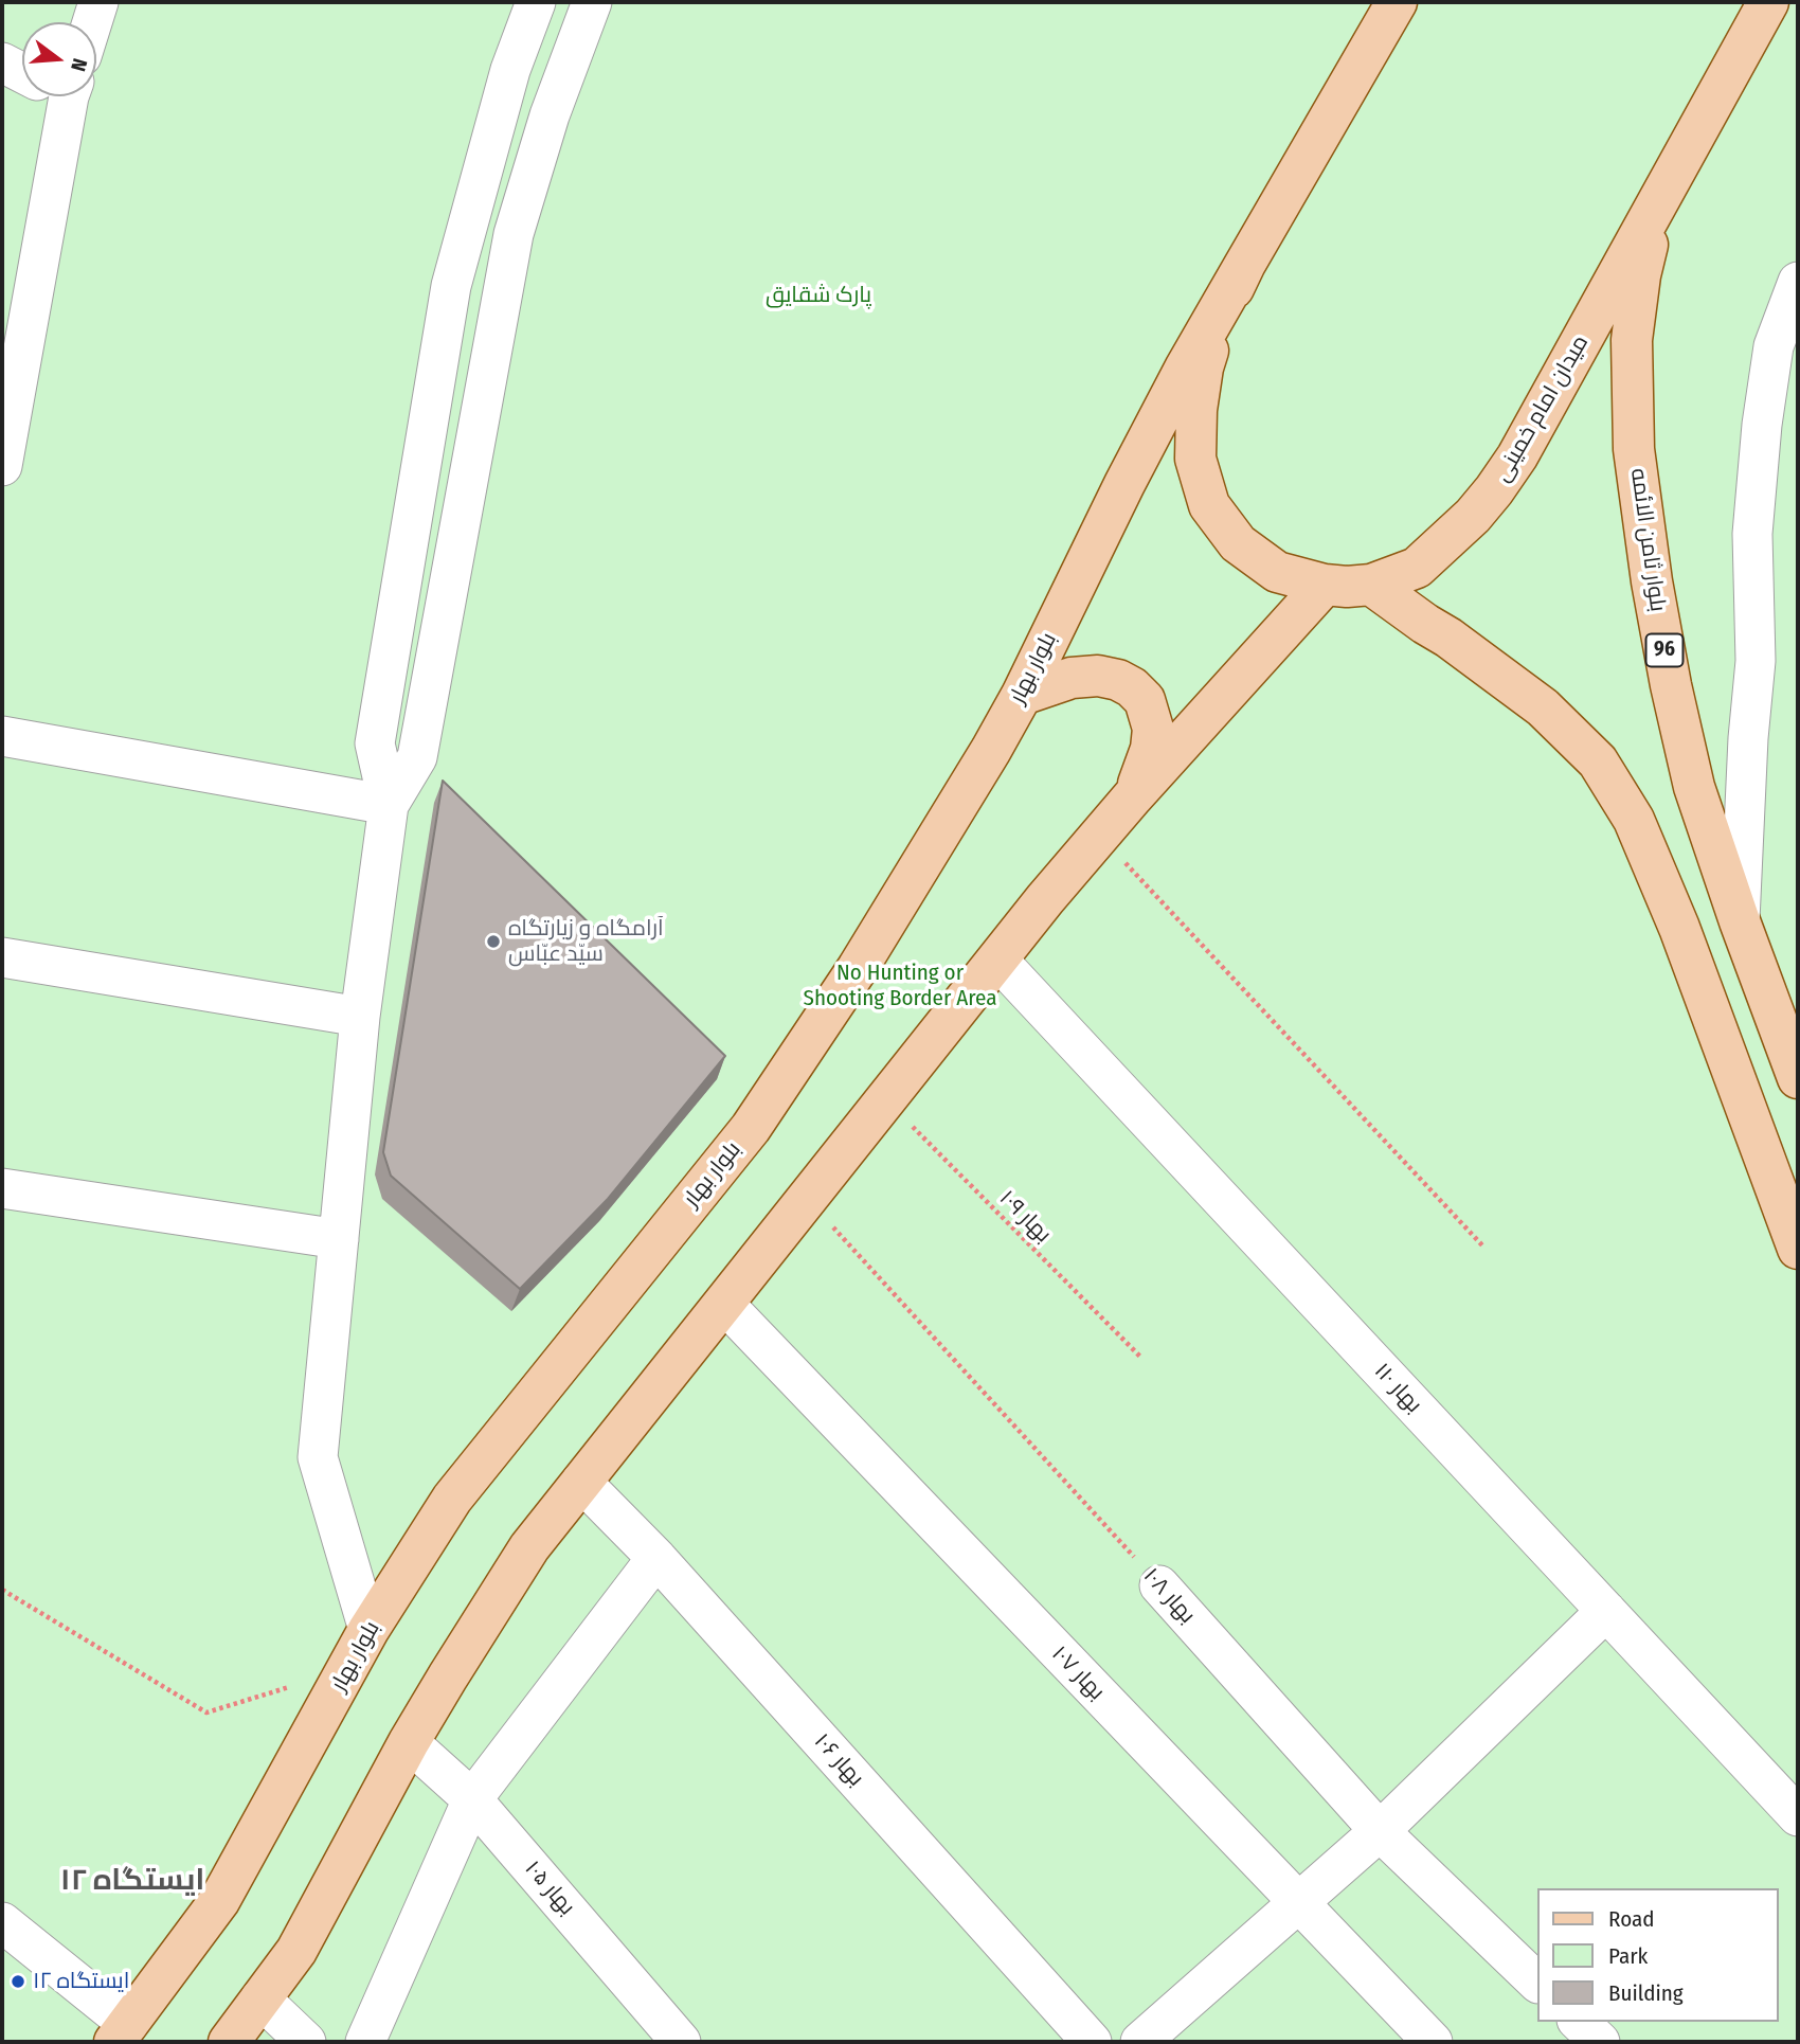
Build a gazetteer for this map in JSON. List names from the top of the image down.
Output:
{
  "streets": {
    "main road": [
      "میدان امام خمینی",
      "بلوار ثامن الائمه",
      "96",
      "بلوار بهار"
    ],
    "street": [
      "بهار ۱۱۰",
      "بهار ۱۰۸",
      "بهار ۱۰۷",
      "بهار ۱۰۶",
      "بهار ۱۰۵"
    ],
    "path": ["بهار ۱۰۹"]
  },
  "crossings": [
    ["میدان امام خمینی", "بلوار ثامن الائمه"],
    ["میدان امام خمینی", "بلوار بهار"]
  ],
  "districts": ["ایستگاه ۱۲"],
  "parks": ["پارک شقایق", "No Hunting or Shooting Border Area"],
  "places": ["آرامگاه و زیارتگاه سیّد عبّاس", "ایستگاه ۱۲"],
  "legend": ["Road", "Park", "Building"],
  "north": "right"
}
